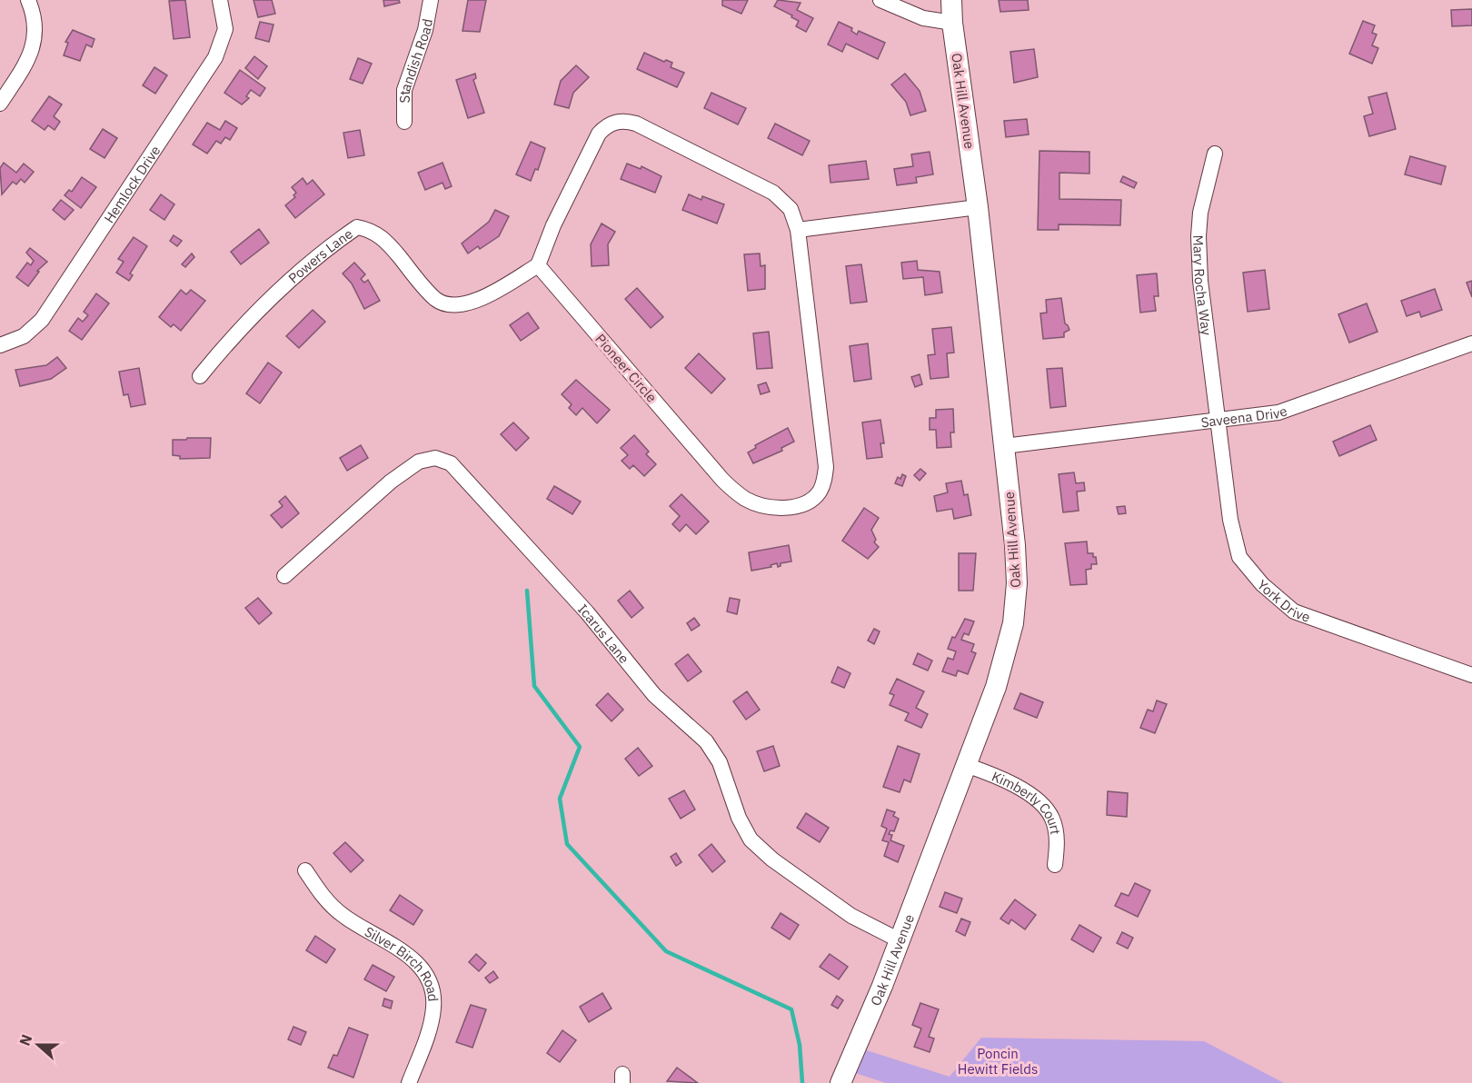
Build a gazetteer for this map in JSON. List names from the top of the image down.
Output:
{
  "streets": {
    "main road": ["Oak Hill Avenue"],
    "street": [
      "Standish Road",
      "Hemlock Drive",
      "Powers Lane",
      "Mary Rocha Way",
      "Pioneer Circle",
      "Saveena Drive",
      "York Drive",
      "Icarus Lane",
      "Kimberly Court",
      "Silver Birch Road"
    ]
  },
  "crossings": [
    ["Oak Hill Avenue", "Saveena Drive"],
    ["Oak Hill Avenue", "Icarus Lane"],
    ["Oak Hill Avenue", "Kimberly Court"],
    ["Powers Lane", "Pioneer Circle"],
    ["Mary Rocha Way", "Saveena Drive"],
    ["Mary Rocha Way", "York Drive"],
    ["Saveena Drive", "York Drive"]
  ],
  "parks": ["Poncin Hewitt Fields"],
  "north": "left"
}
